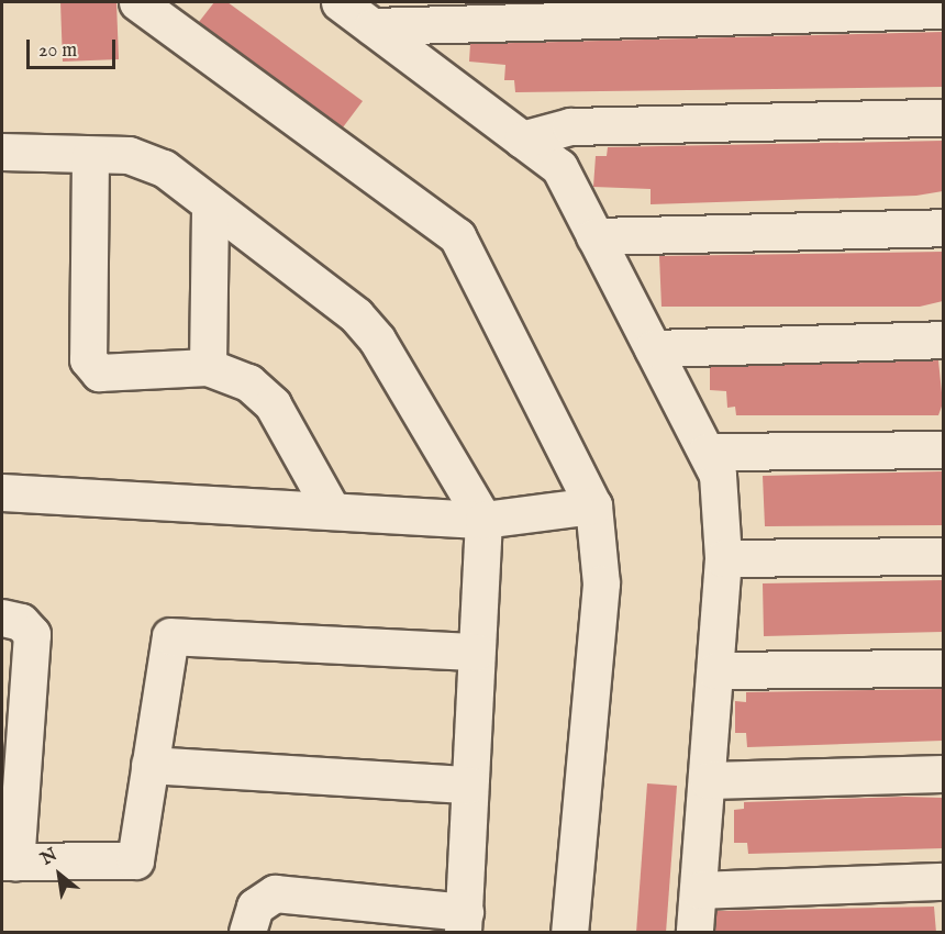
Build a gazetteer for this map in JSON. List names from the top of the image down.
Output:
{
  "scale_bar": "20 m",
  "north": "top left"
}
